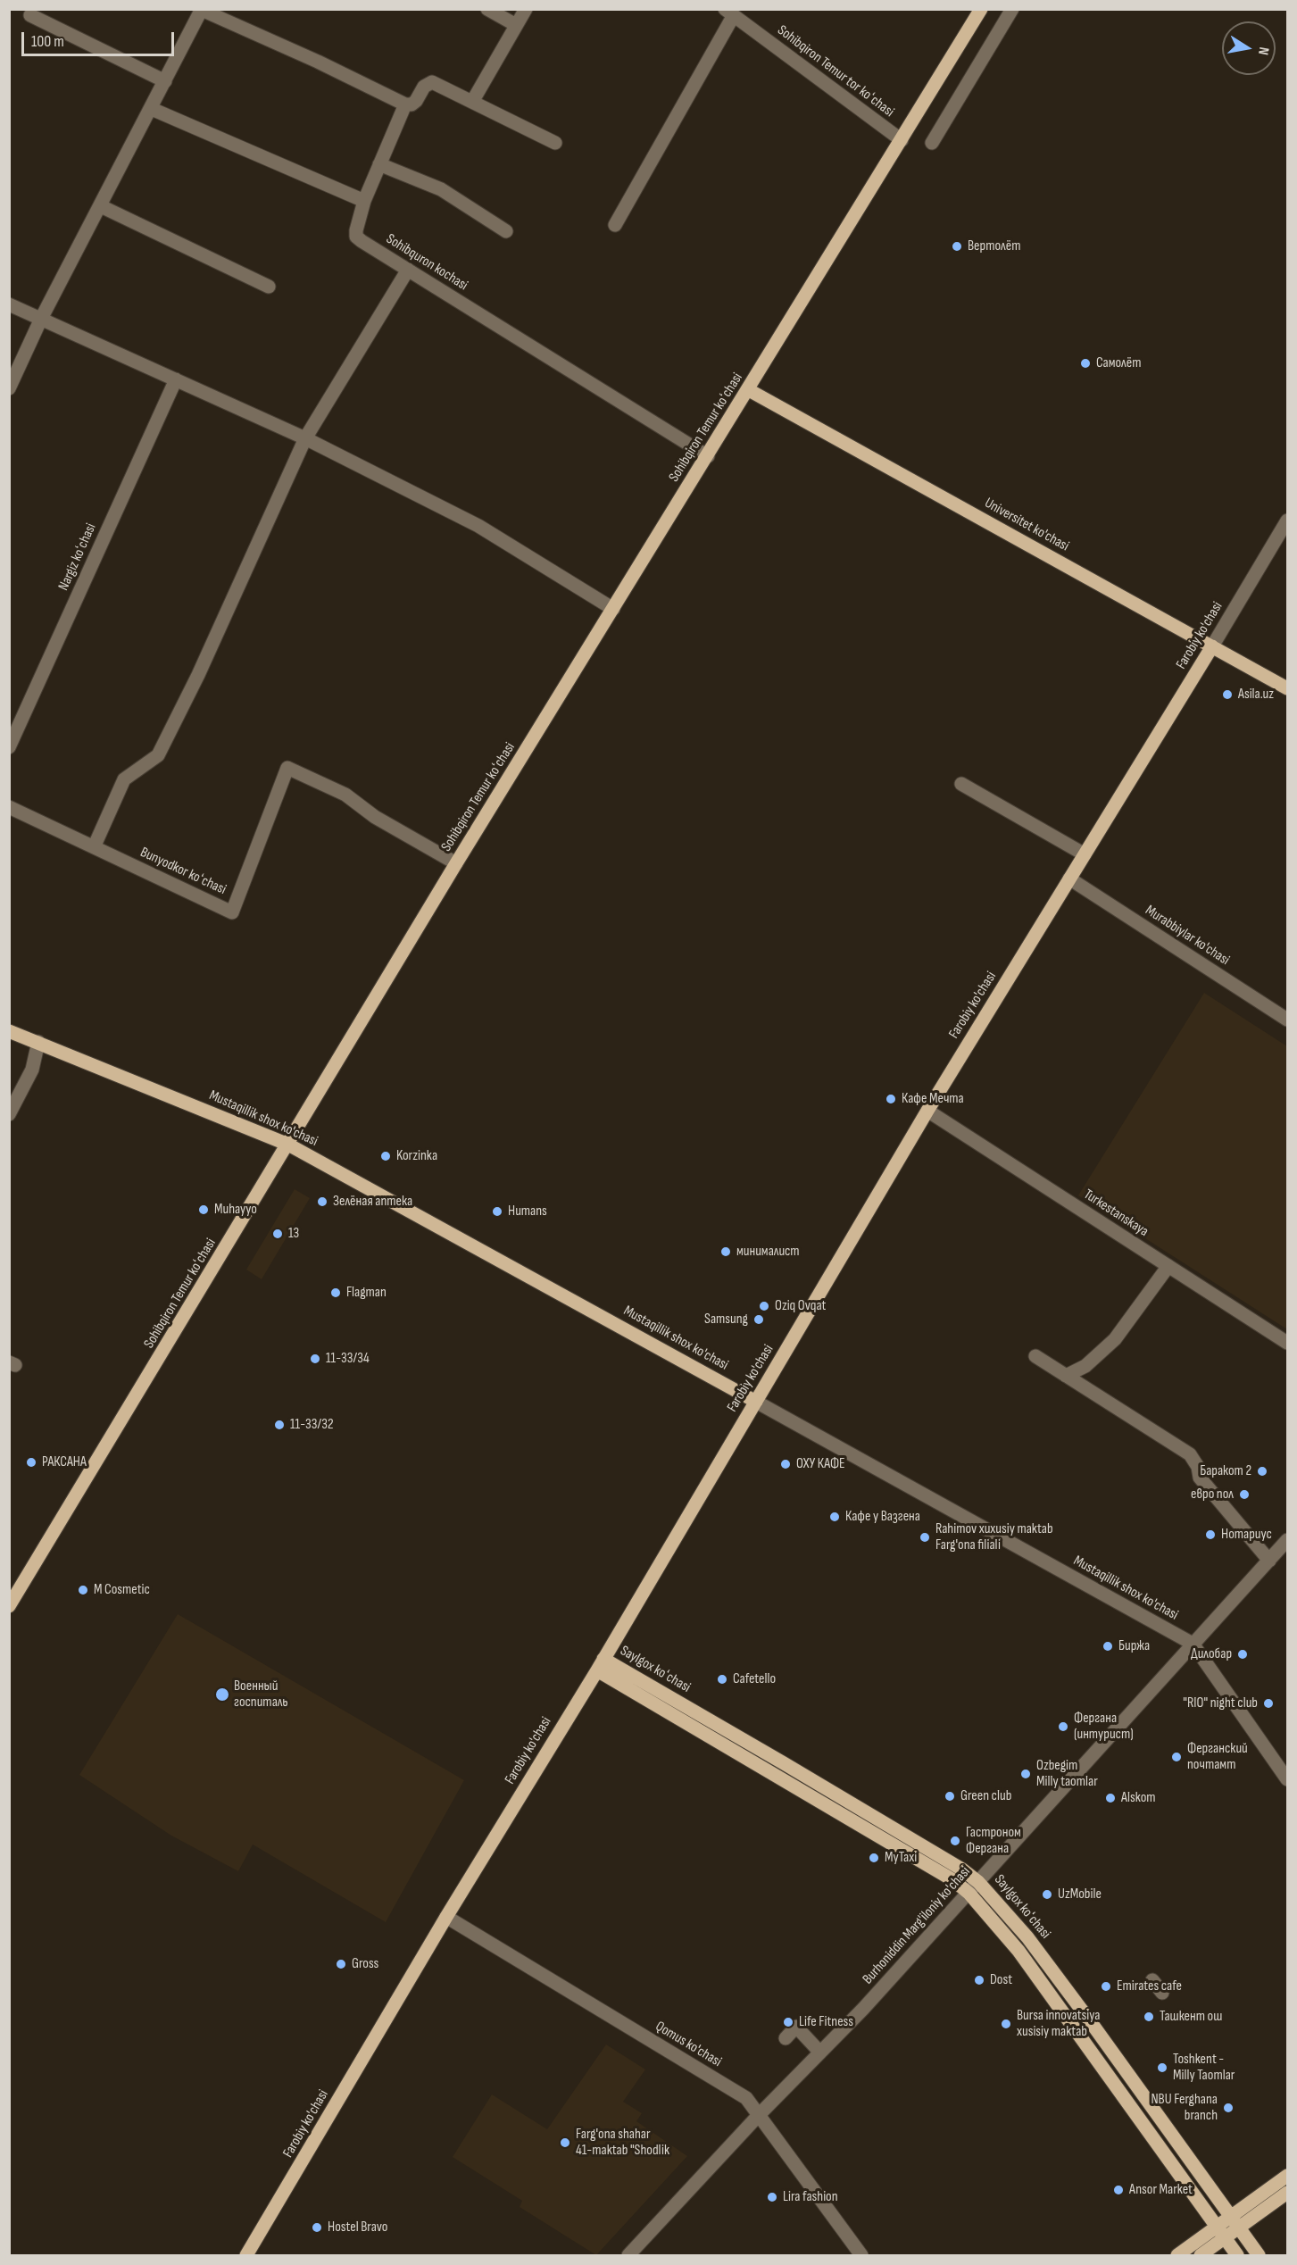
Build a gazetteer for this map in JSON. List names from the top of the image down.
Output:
{
  "streets": {
    "main road": [
      "Sohibqiron Temur koʻchasi",
      "Universitet ko'chasi",
      "Farobiy ko'chasi",
      "Mustaqillik shox ko'chasi",
      "Saylgox koʻchasi"
    ],
    "street": [
      "Sohibqiron Temur tor koʻchasi",
      "Sohibquron kochasi",
      "Nargiz koʻchasi",
      "Bunyodkor koʻchasi",
      "Murabbiylar ko'chasi",
      "Turkestanskaya",
      "Burhoniddin Marg'iloniy ko'chasi",
      "Qomus ko'chasi"
    ]
  },
  "crossings": [
    ["Sohibqiron Temur tor koʻchasi", "Sohibqiron Temur koʻchasi"],
    ["Sohibquron kochasi", "Sohibqiron Temur koʻchasi"],
    ["Sohibqiron Temur koʻchasi", "Universitet ko'chasi"],
    ["Sohibqiron Temur koʻchasi", "Bunyodkor koʻchasi"],
    ["Sohibqiron Temur koʻchasi", "Mustaqillik shox ko'chasi"],
    ["Universitet ko'chasi", "Farobiy ko'chasi"],
    ["Farobiy ko'chasi", "Murabbiylar ko'chasi"],
    ["Farobiy ko'chasi", "Mustaqillik shox ko'chasi"],
    ["Farobiy ko'chasi", "Turkestanskaya"],
    ["Farobiy ko'chasi", "Saylgox koʻchasi"],
    ["Farobiy ko'chasi", "Qomus ko'chasi"],
    ["Mustaqillik shox ko'chasi", "Burhoniddin Marg'iloniy ko'chasi"],
    ["Saylgox koʻchasi", "Burhoniddin Marg'iloniy ko'chasi"],
    ["Burhoniddin Marg'iloniy ko'chasi", "Qomus ko'chasi"]
  ],
  "places": [
    "Вертолёт",
    "Самолёт",
    "Asila.uz",
    "Кафе Мечта",
    "Korzinka",
    "Зелёная аптека",
    "Muhayyo",
    "Humans",
    "13",
    "минималист",
    "Flagman",
    "Oziq Ovqat",
    "Samsung",
    "11-33/34",
    "11-33/32",
    "РАКСАНА",
    "ОХУ КАФЕ",
    "Баракот 2",
    "евро пол",
    "Кафе у Вазгена",
    "Нотариус",
    "Rahimov xuxusiy maktab Farg'ona filiali",
    "M Cosmetic",
    "Биржа",
    "Дилобар",
    "Cafetello",
    "Военный госпиталь",
    "\"RIO\" night club",
    "Фергана (интурист)",
    "Ферганский почтамт",
    "Ozbegim Milly taomlar",
    "Green club",
    "Alskom",
    "Гастроном Фергана",
    "MyTaxi",
    "UzMobile",
    "Gross",
    "Dost",
    "Emirates cafe",
    "Ташкент ош",
    "Life Fitness",
    "Bursa innovatsiya xusisiy maktab",
    "Toshkent - Milly Taomlar",
    "NBU Ferghana branch",
    "Farg'ona shahar 41-maktab \"Shodlik",
    "Ansor Market",
    "Lira fashion",
    "Hostel Bravo"
  ],
  "scale_bar": "100 m",
  "north": "right"
}
